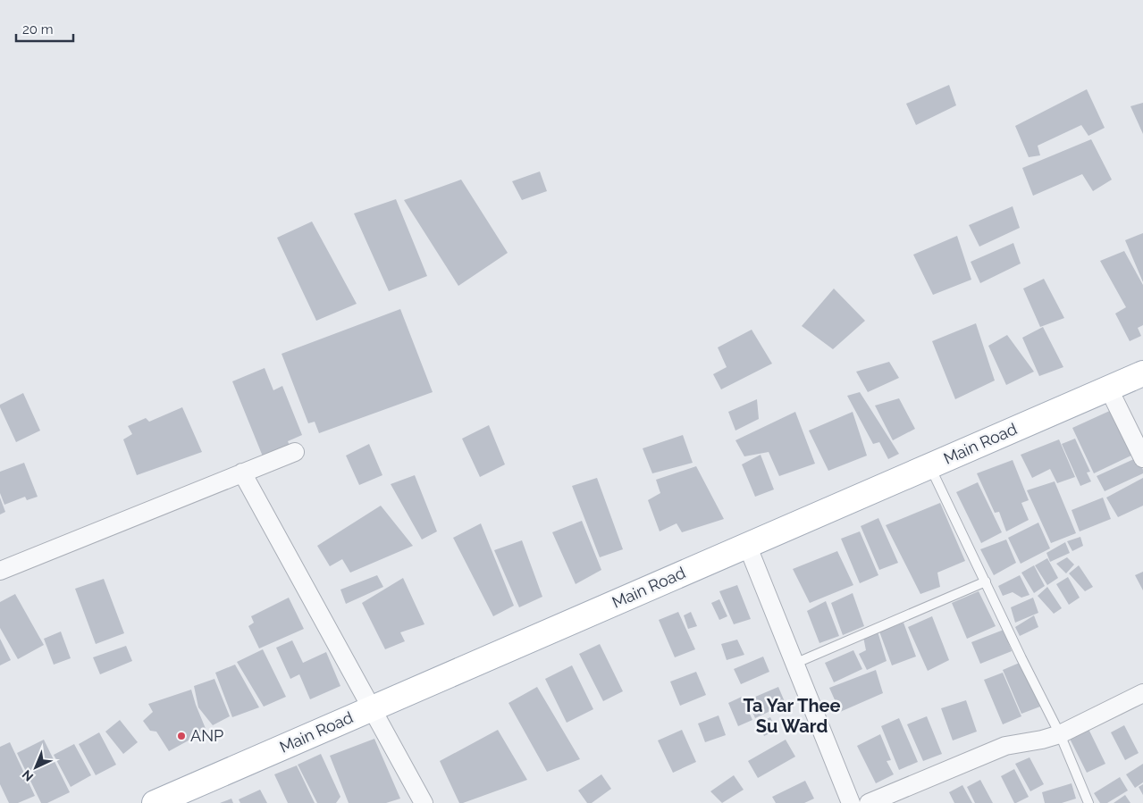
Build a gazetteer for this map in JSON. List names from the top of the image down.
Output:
{
  "streets": {
    "main road": ["Main Road"]
  },
  "districts": ["Ta Yar Thee Su Ward"],
  "places": ["ANP"],
  "scale_bar": "20 m",
  "north": "bottom left"
}
